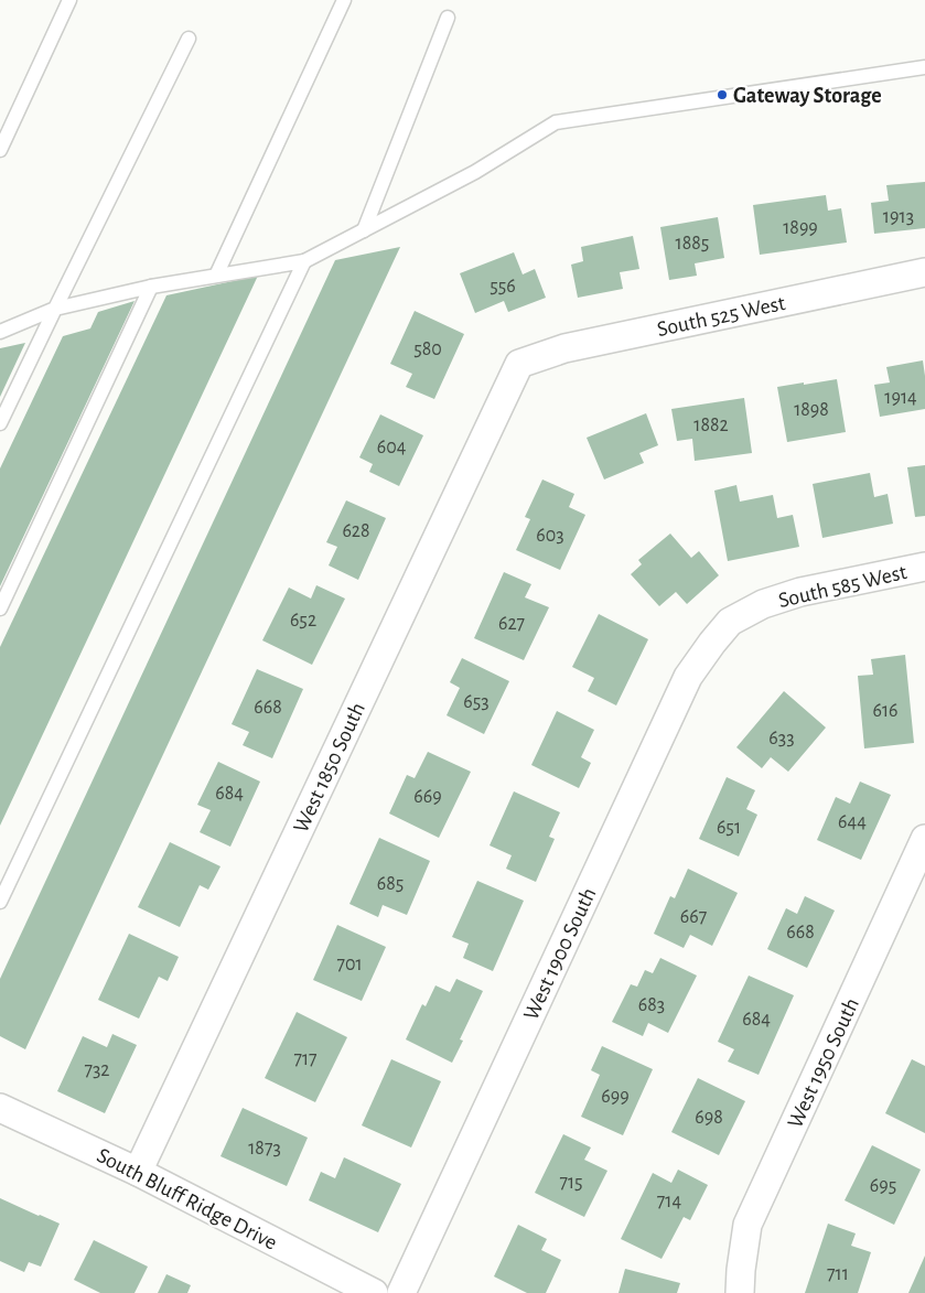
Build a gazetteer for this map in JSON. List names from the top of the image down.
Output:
{
  "streets": {
    "street": [
      "South 525 West",
      "South 585 West",
      "West 1850 South",
      "West 1900 South",
      "West 1950 South",
      "South Bluff Ridge Drive"
    ]
  },
  "crossings": [
    ["South 525 West", "West 1850 South"],
    ["South 585 West", "West 1900 South"],
    ["West 1850 South", "South Bluff Ridge Drive"]
  ],
  "places": ["Gateway Storage"],
  "house_numbers": [
    "1913",
    "1899",
    "1885",
    "556",
    "580",
    "1914",
    "1898",
    "1882",
    "604",
    "628",
    "603",
    "652",
    "627",
    "653",
    "668",
    "616",
    "633",
    "684",
    "669",
    "644",
    "651",
    "685",
    "667",
    "668",
    "701",
    "683",
    "684",
    "717",
    "732",
    "699",
    "698",
    "1873",
    "715",
    "695",
    "714",
    "711"
  ]
}
